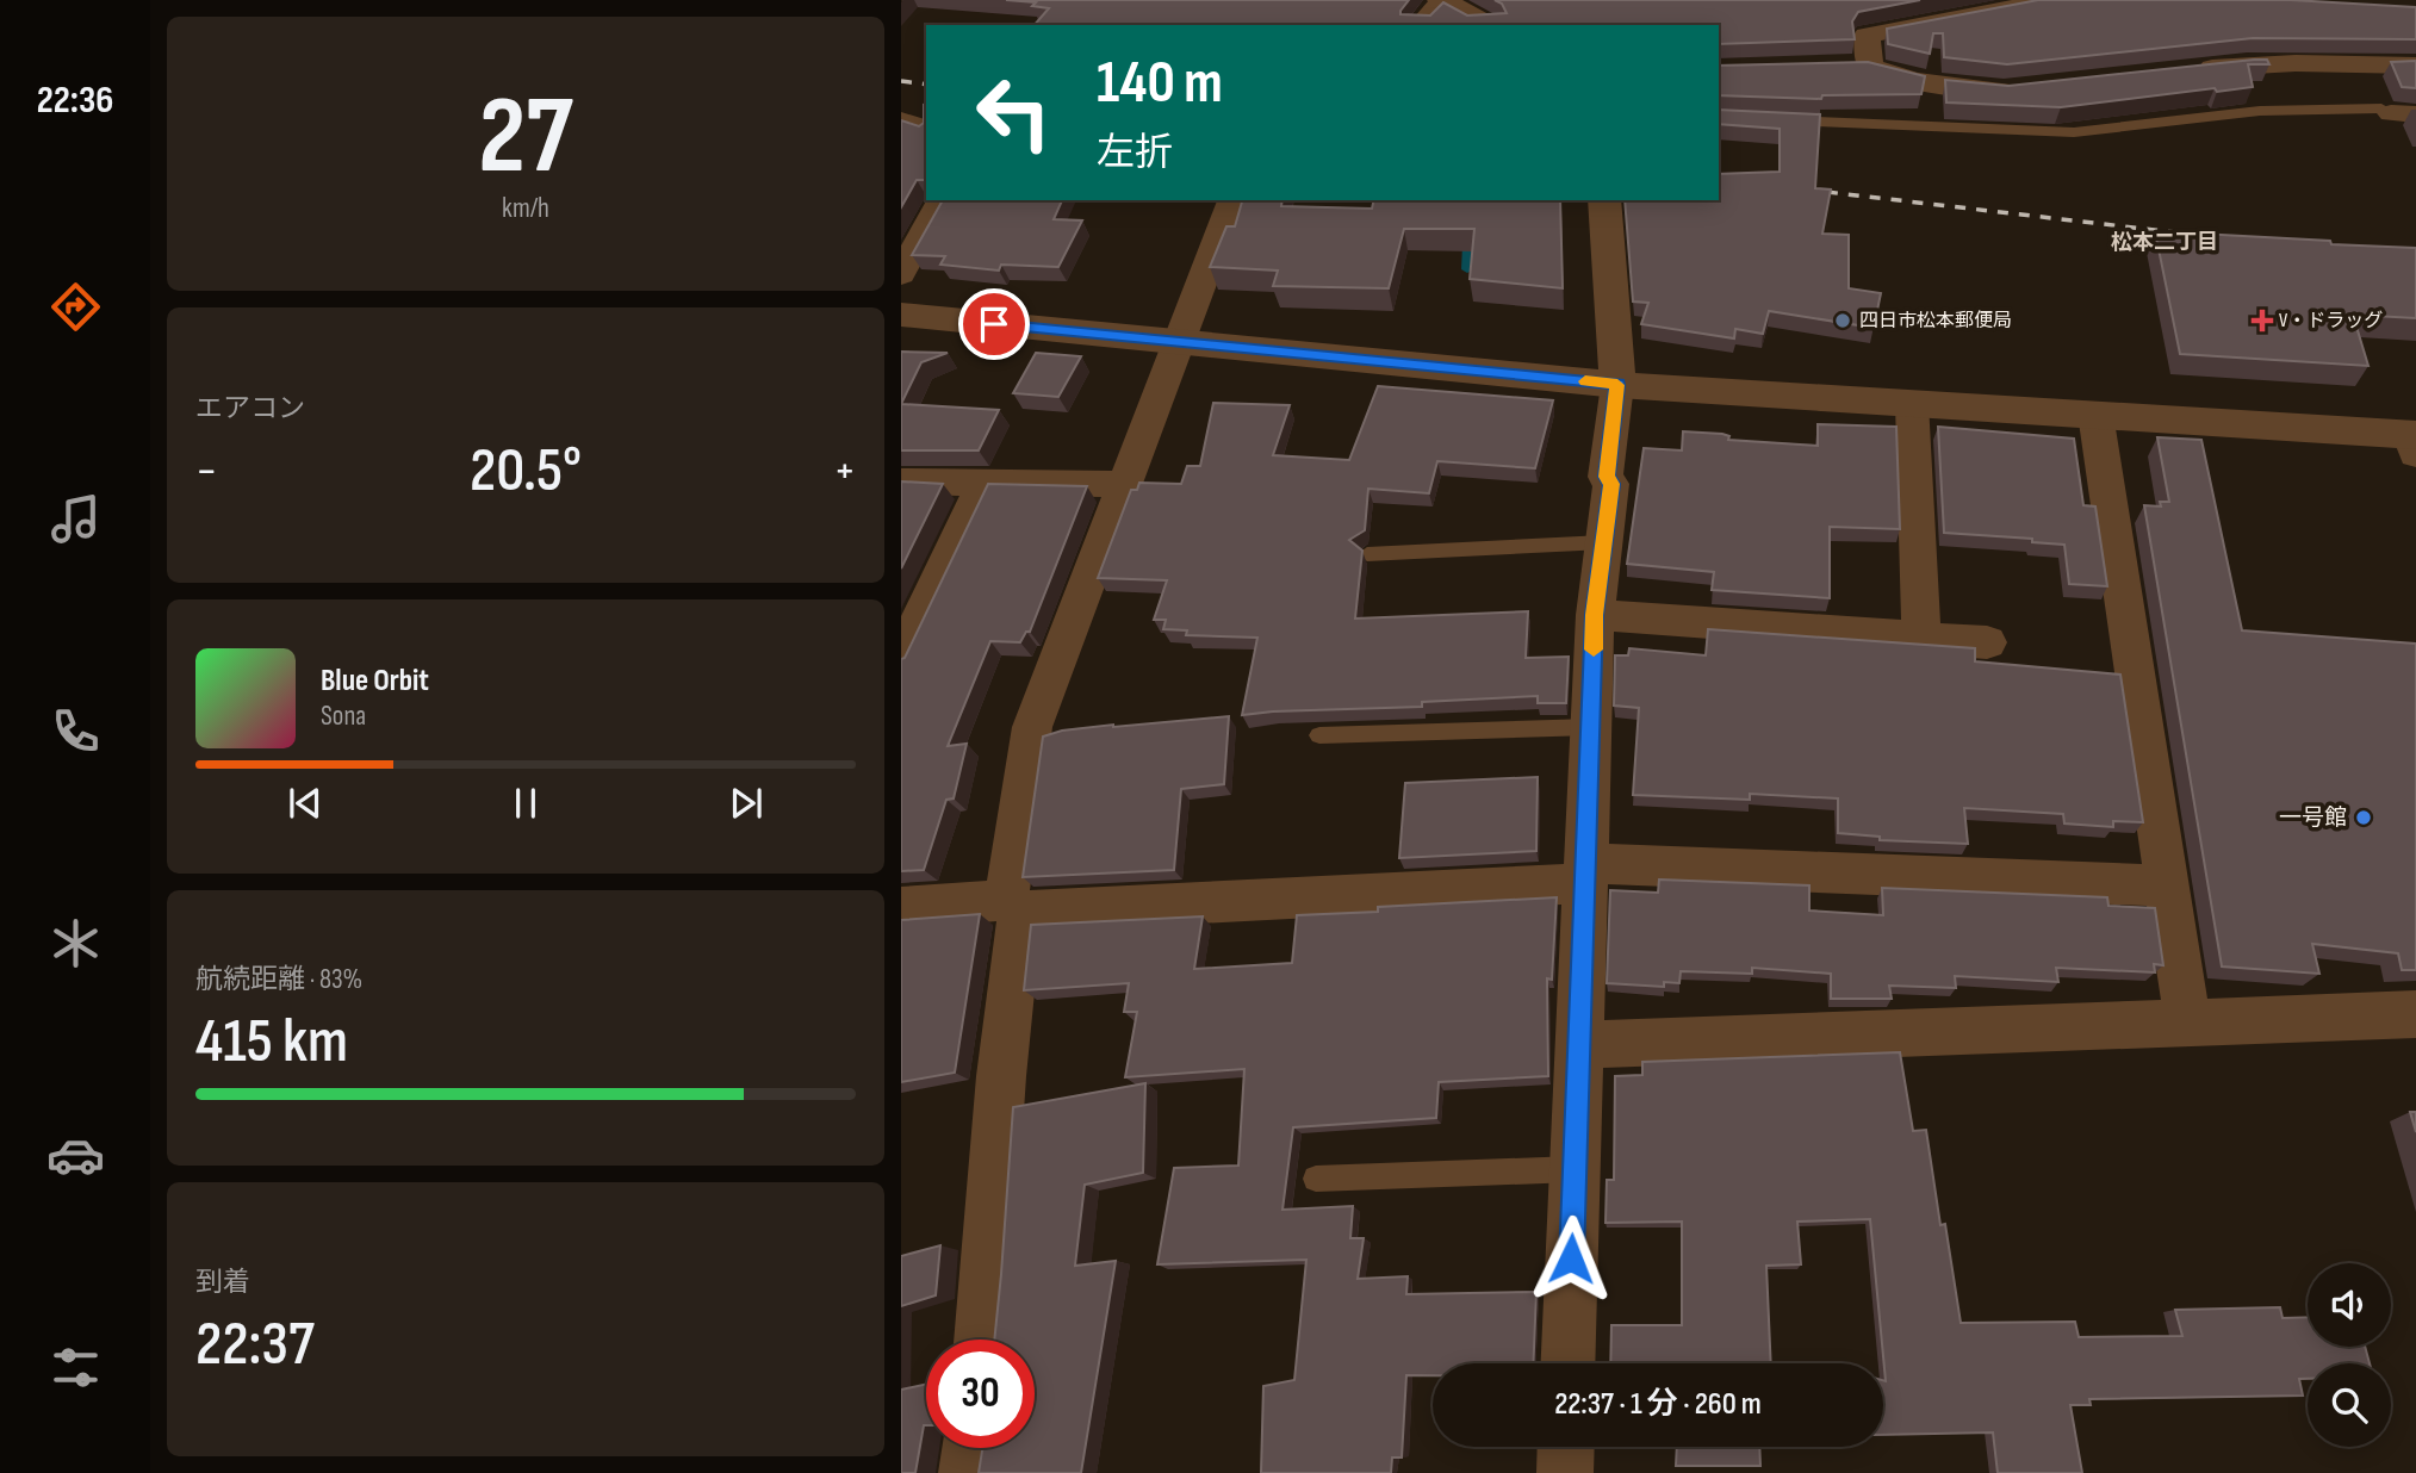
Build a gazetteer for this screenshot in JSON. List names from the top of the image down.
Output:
{
  "districts": ["松本二丁目"],
  "places": {
    "other": ["四日市松本郵便局", "一号館"],
    "health": ["V・ドラッグ"]
  },
  "page": {
    "tabs": "22:36",
    "tile": [
      ["27", "km/h"],
      "エアコン",
      ["航続距離 · 83%", "415 km"],
      ["到着", "22:37"]
    ],
    "turn": ["140 m", "左折"],
    "heat": ["−", "20.5°", "+"],
    "song": ["Blue Orbit", "Sona"],
    "limit": "30",
    "trip": "22:37 · 1 分 · 260 m"
  }
}
